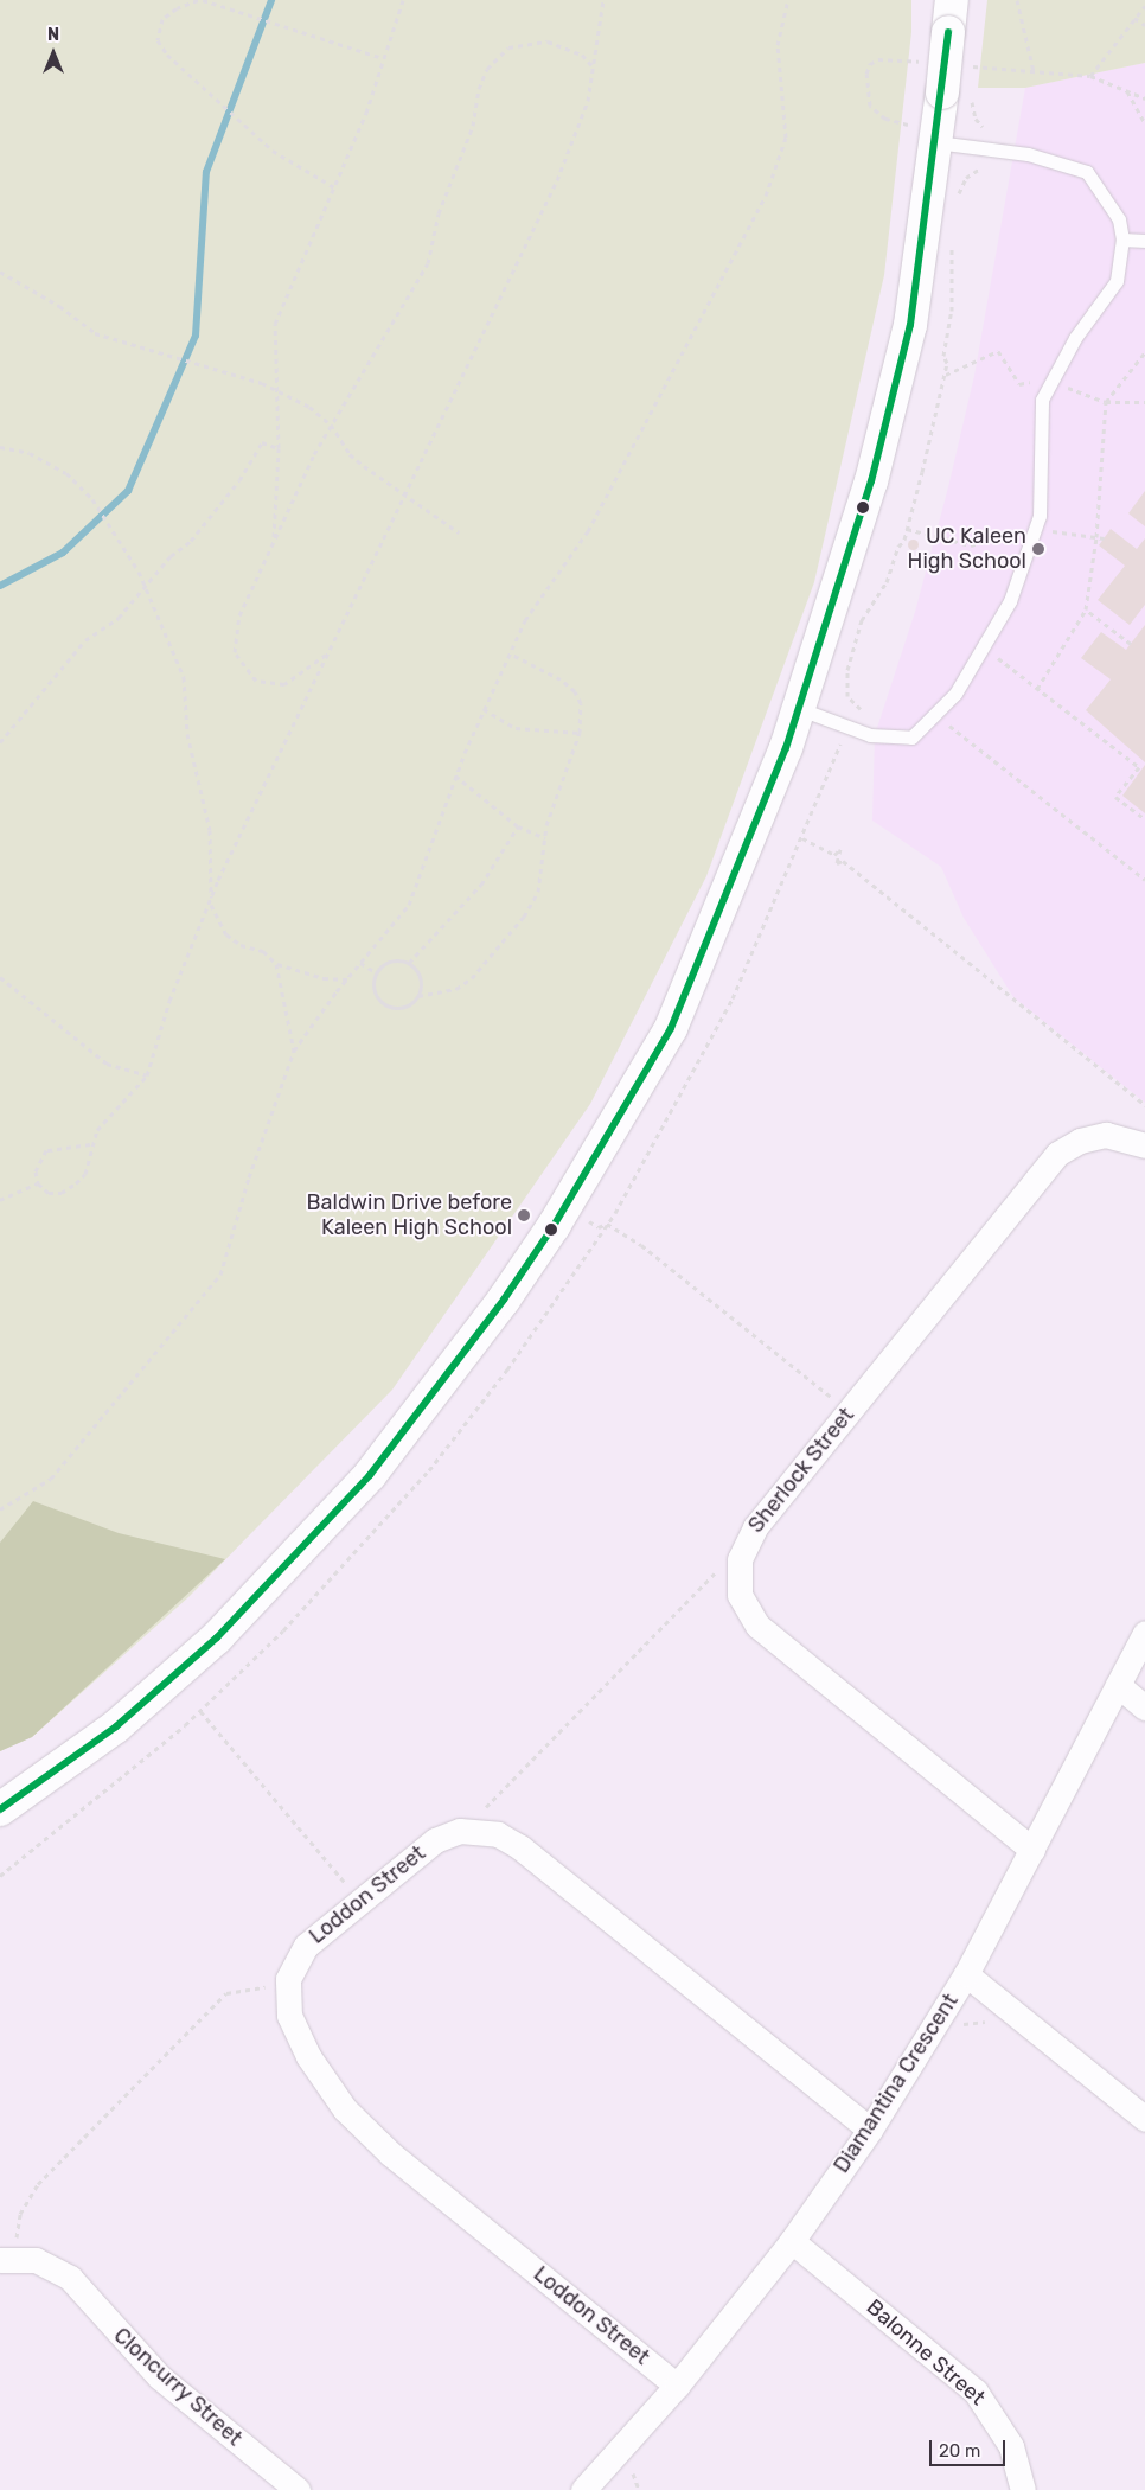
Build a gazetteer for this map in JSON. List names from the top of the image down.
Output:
{
  "streets": {
    "street": [
      "Sherlock Street",
      "Loddon Street",
      "Diamantina Crescent",
      "Balonne Street",
      "Cloncurry Street"
    ]
  },
  "crossings": [
    ["Sherlock Street", "Diamantina Crescent"],
    ["Loddon Street", "Diamantina Crescent"],
    ["Diamantina Crescent", "Balonne Street"]
  ],
  "places": ["UC Kaleen High School", "Baldwin Drive before Kaleen High School"],
  "scale_bar": "20 m",
  "north": "top"
}
